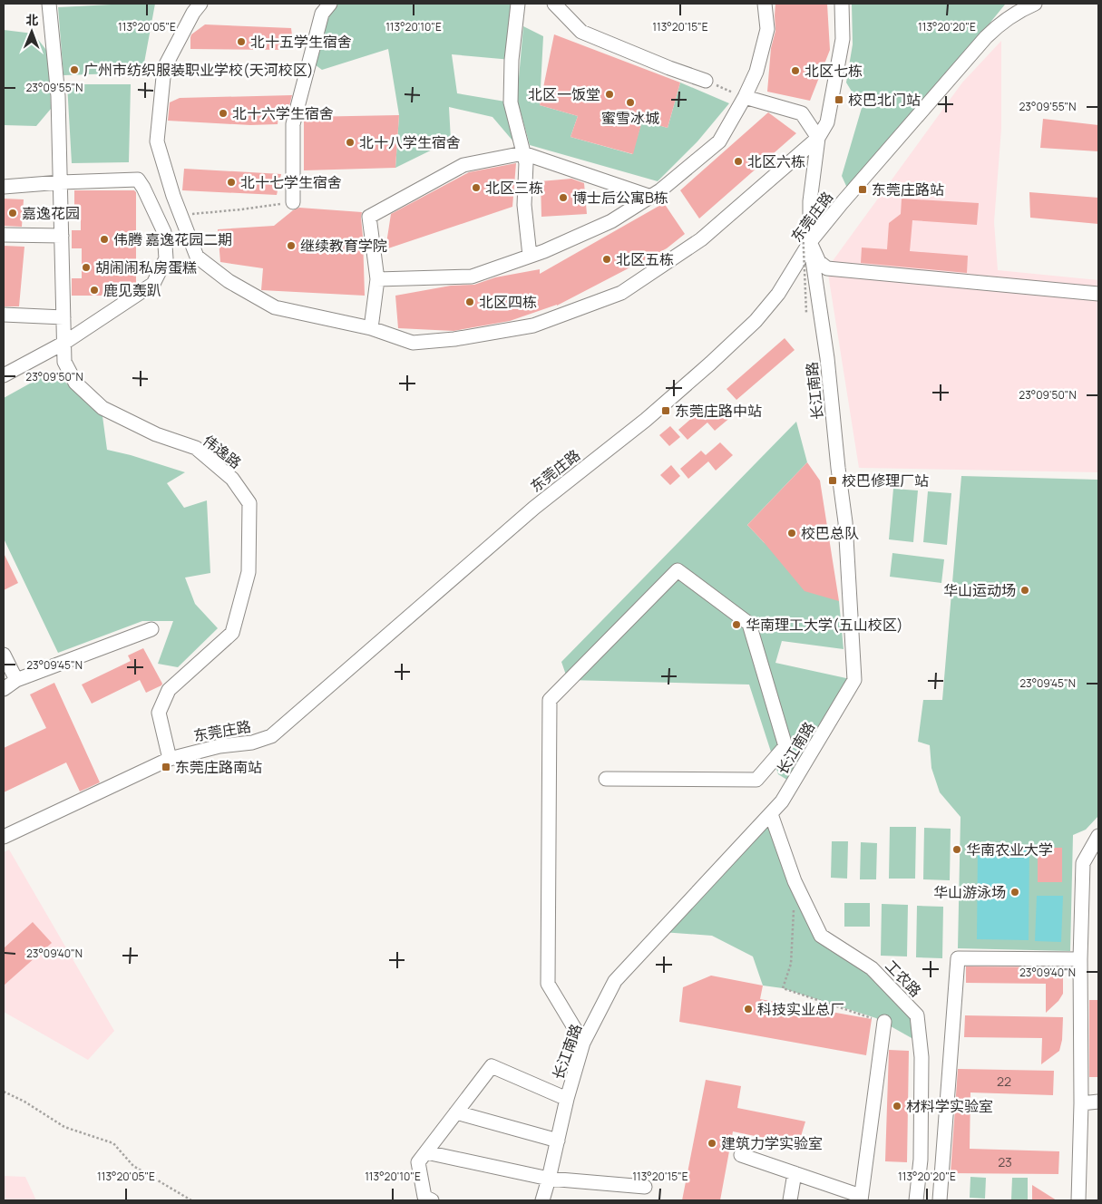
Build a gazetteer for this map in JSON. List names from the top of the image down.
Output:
{
  "streets": {
    "street": [
      "东莞庄路",
      "长江南路",
      "伟逸路",
      "工农路"
    ]
  },
  "crossings": [
    ["东莞庄路", "长江南路"],
    ["东莞庄路", "伟逸路"],
    ["长江南路", "工农路"]
  ],
  "places": {
    "other": [
      "北十五学生宿舍",
      "广州市纺织服装职业学校(天河校区)",
      "北区七栋",
      "北区一饭堂",
      "蜜雪冰城",
      "北十六学生宿舍",
      "北十八学生宿舍",
      "北区六栋",
      "北十七学生宿舍",
      "北区三栋",
      "博士后公寓B栋",
      "嘉逸花园",
      "伟腾 嘉逸花园二期",
      "继续教育学院",
      "北区五栋",
      "胡闹闹私房蛋糕",
      "鹿见轰趴",
      "北区四栋",
      "校巴总队",
      "华山运动场",
      "华南理工大学(五山校区)",
      "华南农业大学",
      "华山游泳场",
      "科技实业总厂",
      "材料学实验室",
      "建筑力学实验室"
    ],
    "transit": [
      "校巴北门站",
      "东莞庄路站",
      "东莞庄路中站",
      "校巴修理厂站",
      "东莞庄路南站"
    ]
  },
  "house_numbers": ["22", "23"],
  "north": "top",
  "coordinates": [
    "113°20'05\"E",
    "113°20'10\"E",
    "113°20'15\"E",
    "113°20'20\"E",
    "23°09'55\"N",
    "23°09'50\"N",
    "23°09'45\"N",
    "23°09'40\"N"
  ]
}
